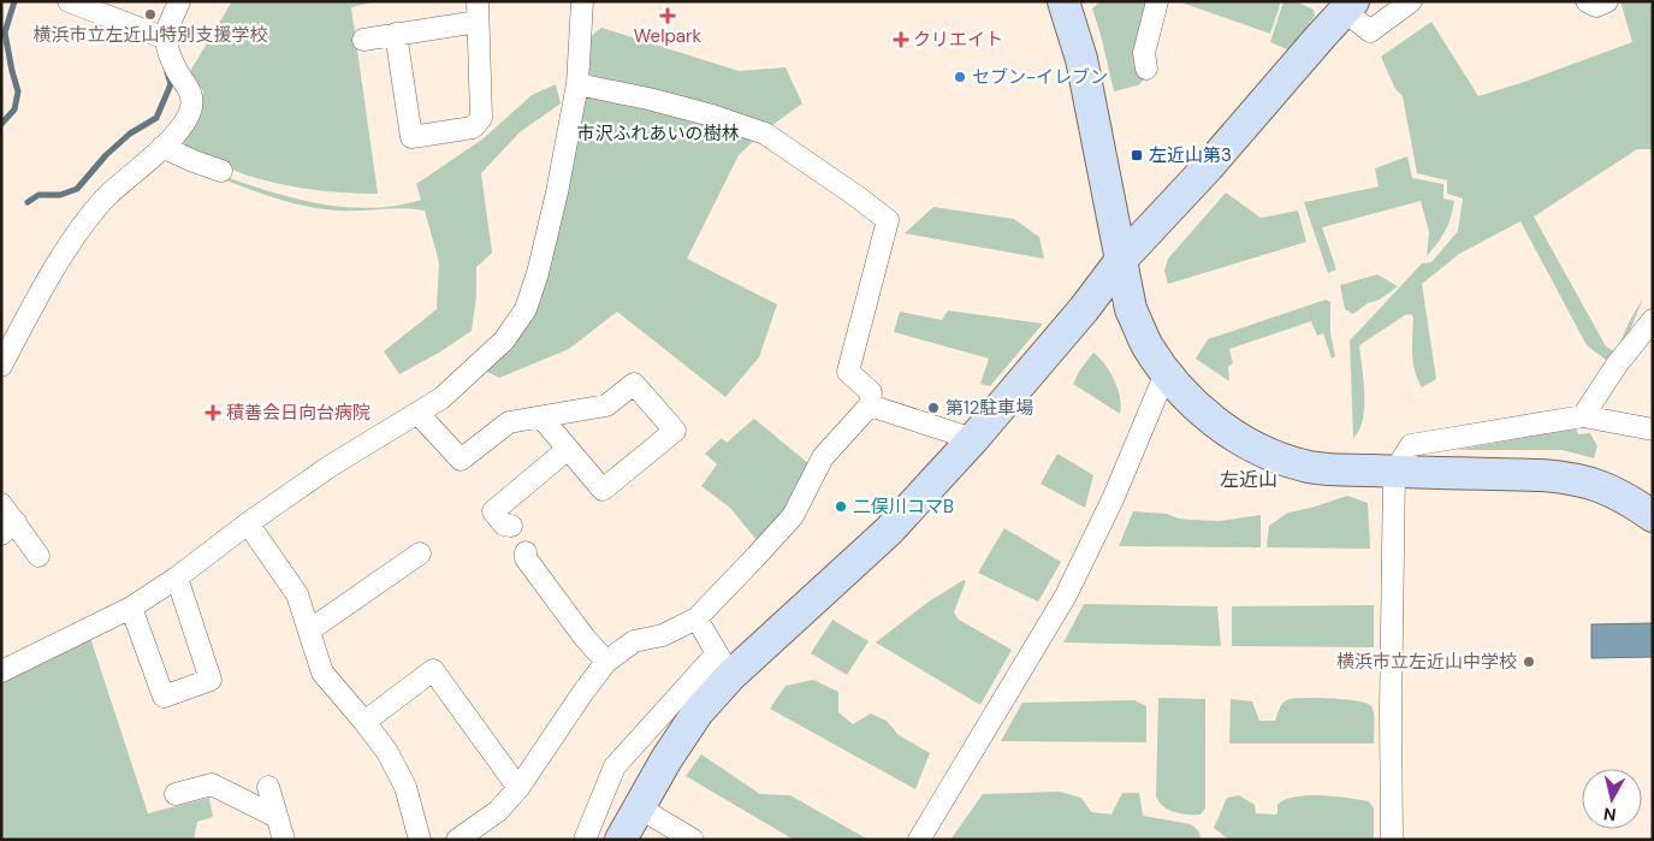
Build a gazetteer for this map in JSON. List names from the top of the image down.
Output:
{
  "districts": ["左近山"],
  "parks": ["市沢ふれあいの樹林"],
  "places": {
    "other": [
      "横浜市立左近山特別支援学校",
      "セブン-イレブン",
      "第12駐車場",
      "二俣川コマB",
      "横浜市立左近山中学校"
    ],
    "health": ["Welpark", "クリエイト", "積善会日向台病院"],
    "transit": ["左近山第3"]
  },
  "north": "bottom"
}
